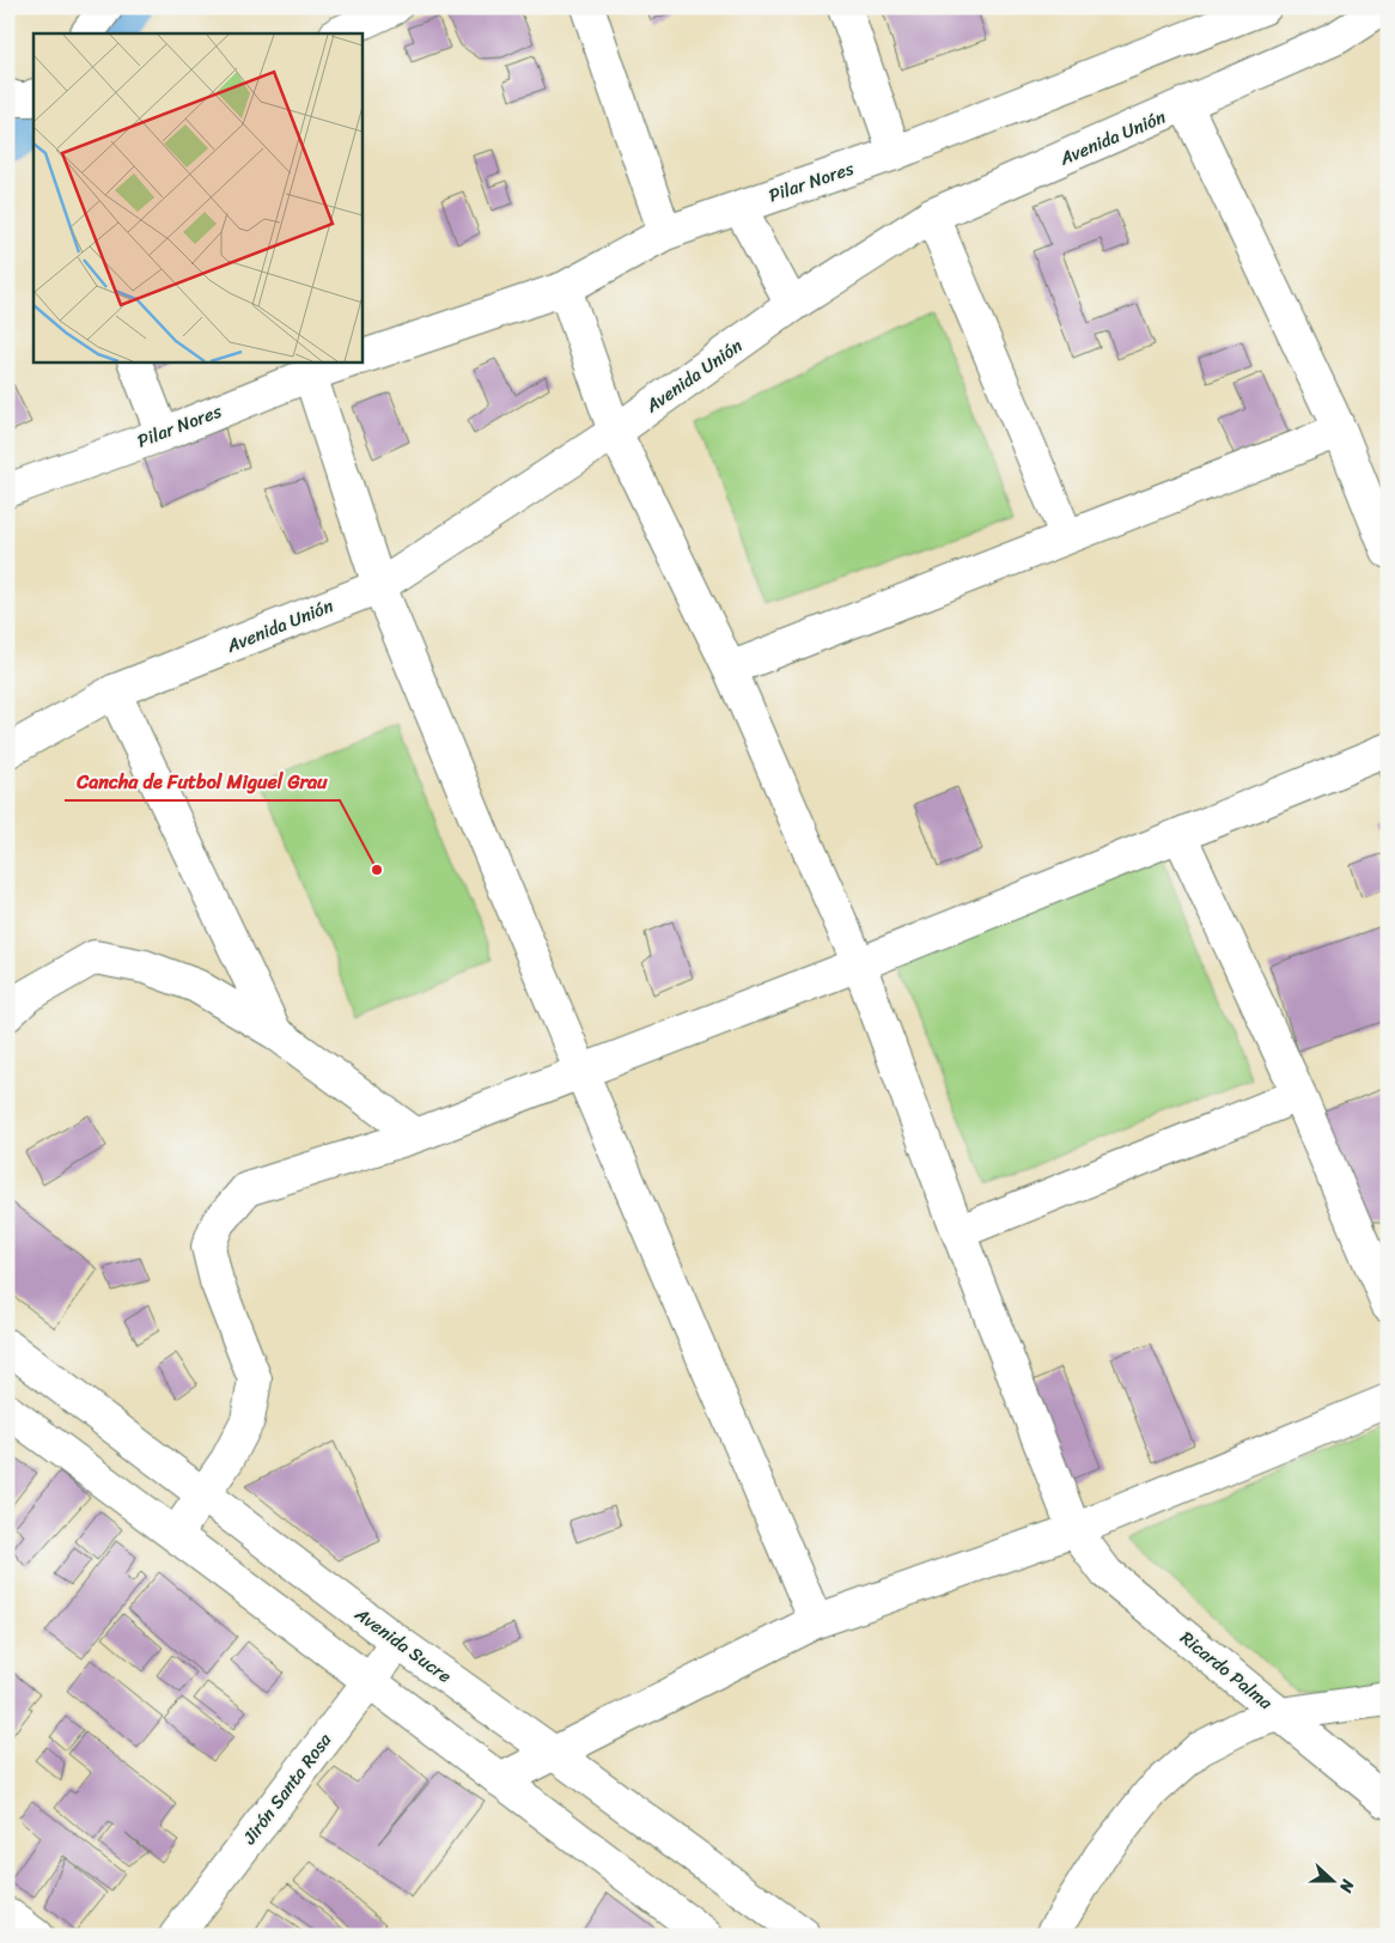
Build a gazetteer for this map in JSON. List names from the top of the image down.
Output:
{
  "streets": {
    "street": [
      "Avenida Unión",
      "Pilar Nores",
      "Avenida Sucre",
      "Ricardo Palma",
      "Jirón Santa Rosa"
    ]
  },
  "crossings": [
    ["Avenida Unión", "Ricardo Palma"],
    ["Pilar Nores", "Ricardo Palma"],
    ["Avenida Sucre", "Jirón Santa Rosa"]
  ],
  "places": ["Cancha de Futbol Miguel Grau"],
  "north": "right"
}
